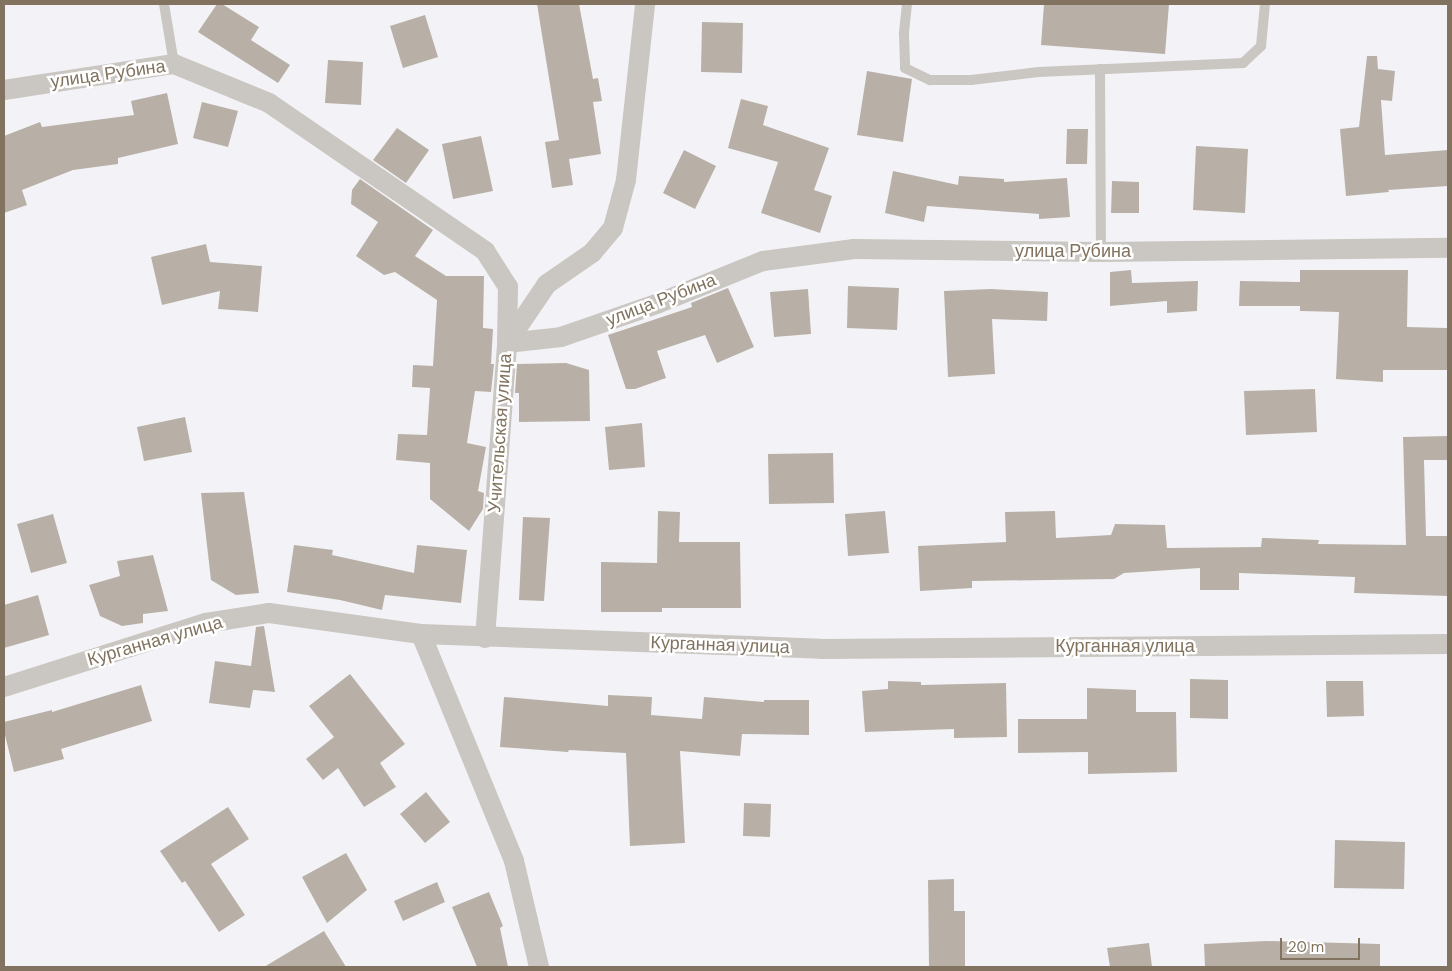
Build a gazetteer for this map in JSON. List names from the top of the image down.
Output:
{
  "streets": {
    "street": ["улица Рубина", "Учительская улица", "Курганная улица"]
  },
  "crossings": [
    ["улица Рубина", "Учительская улица"],
    ["Учительская улица", "Курганная улица"]
  ],
  "scale_bar": "20 m"
}
